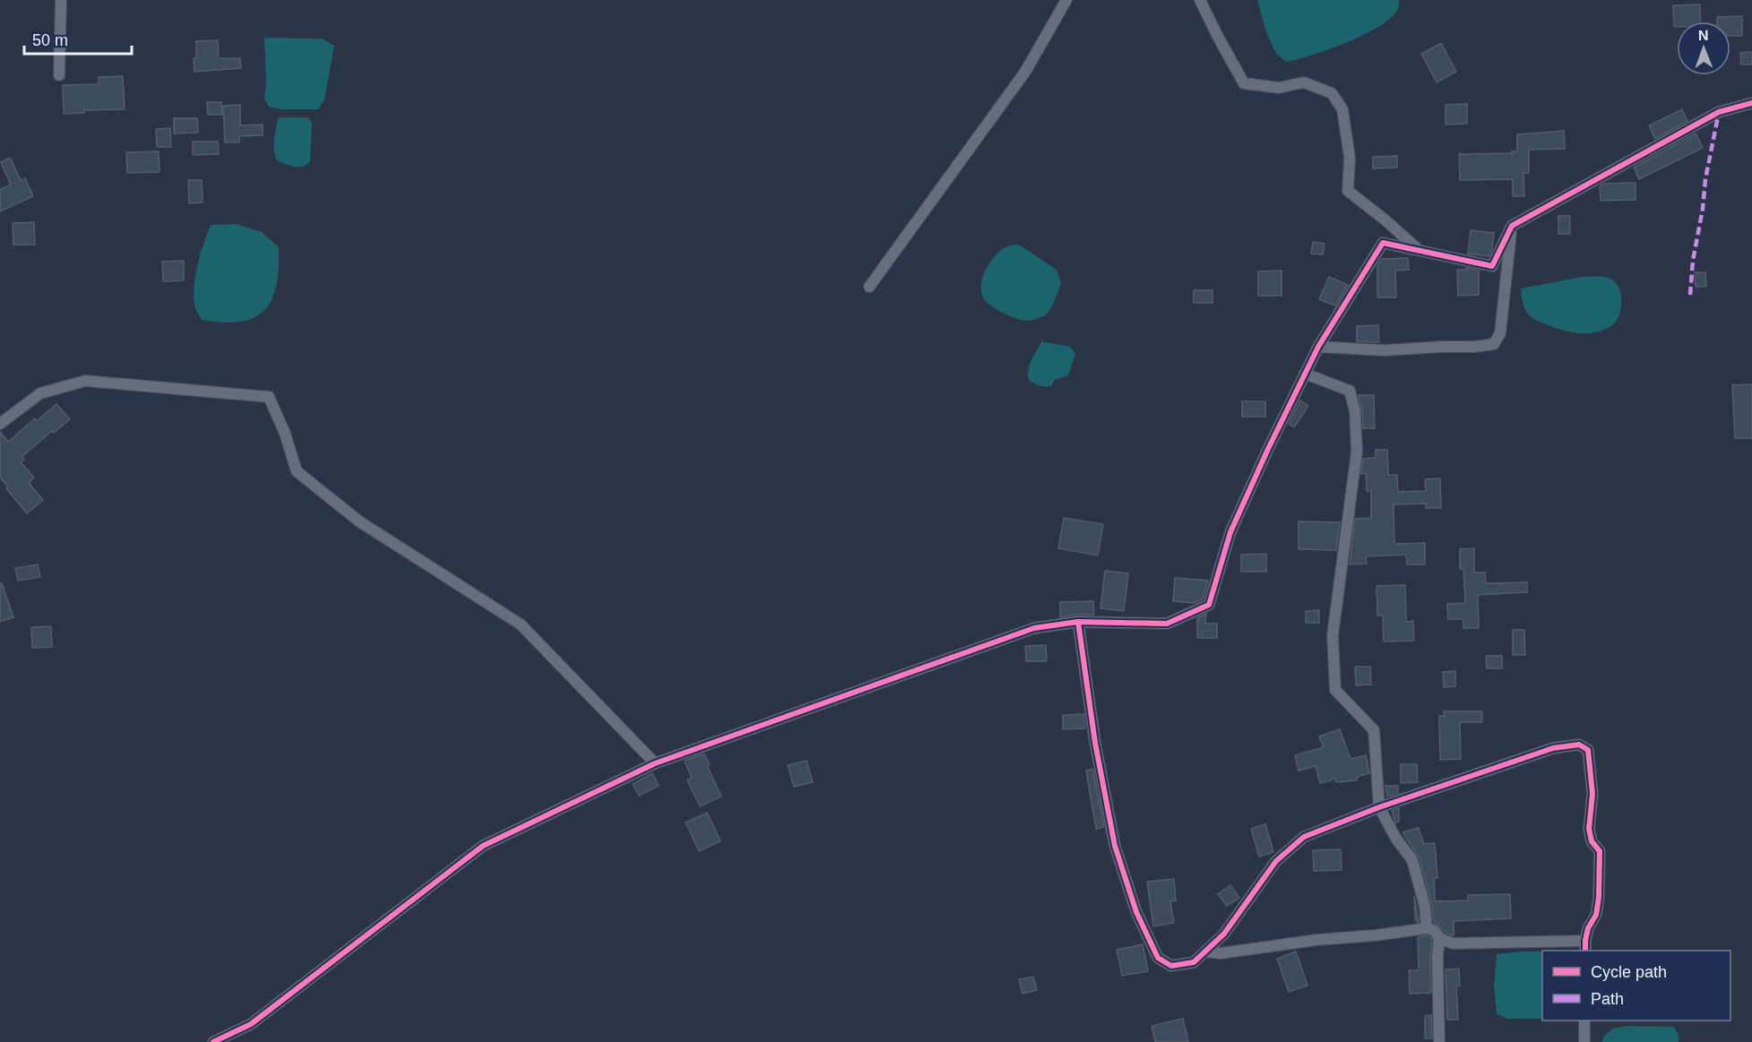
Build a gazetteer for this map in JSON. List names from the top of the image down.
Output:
{
  "legend": ["Cycle path", "Path"],
  "scale_bar": "50 m",
  "north": "top"
}
